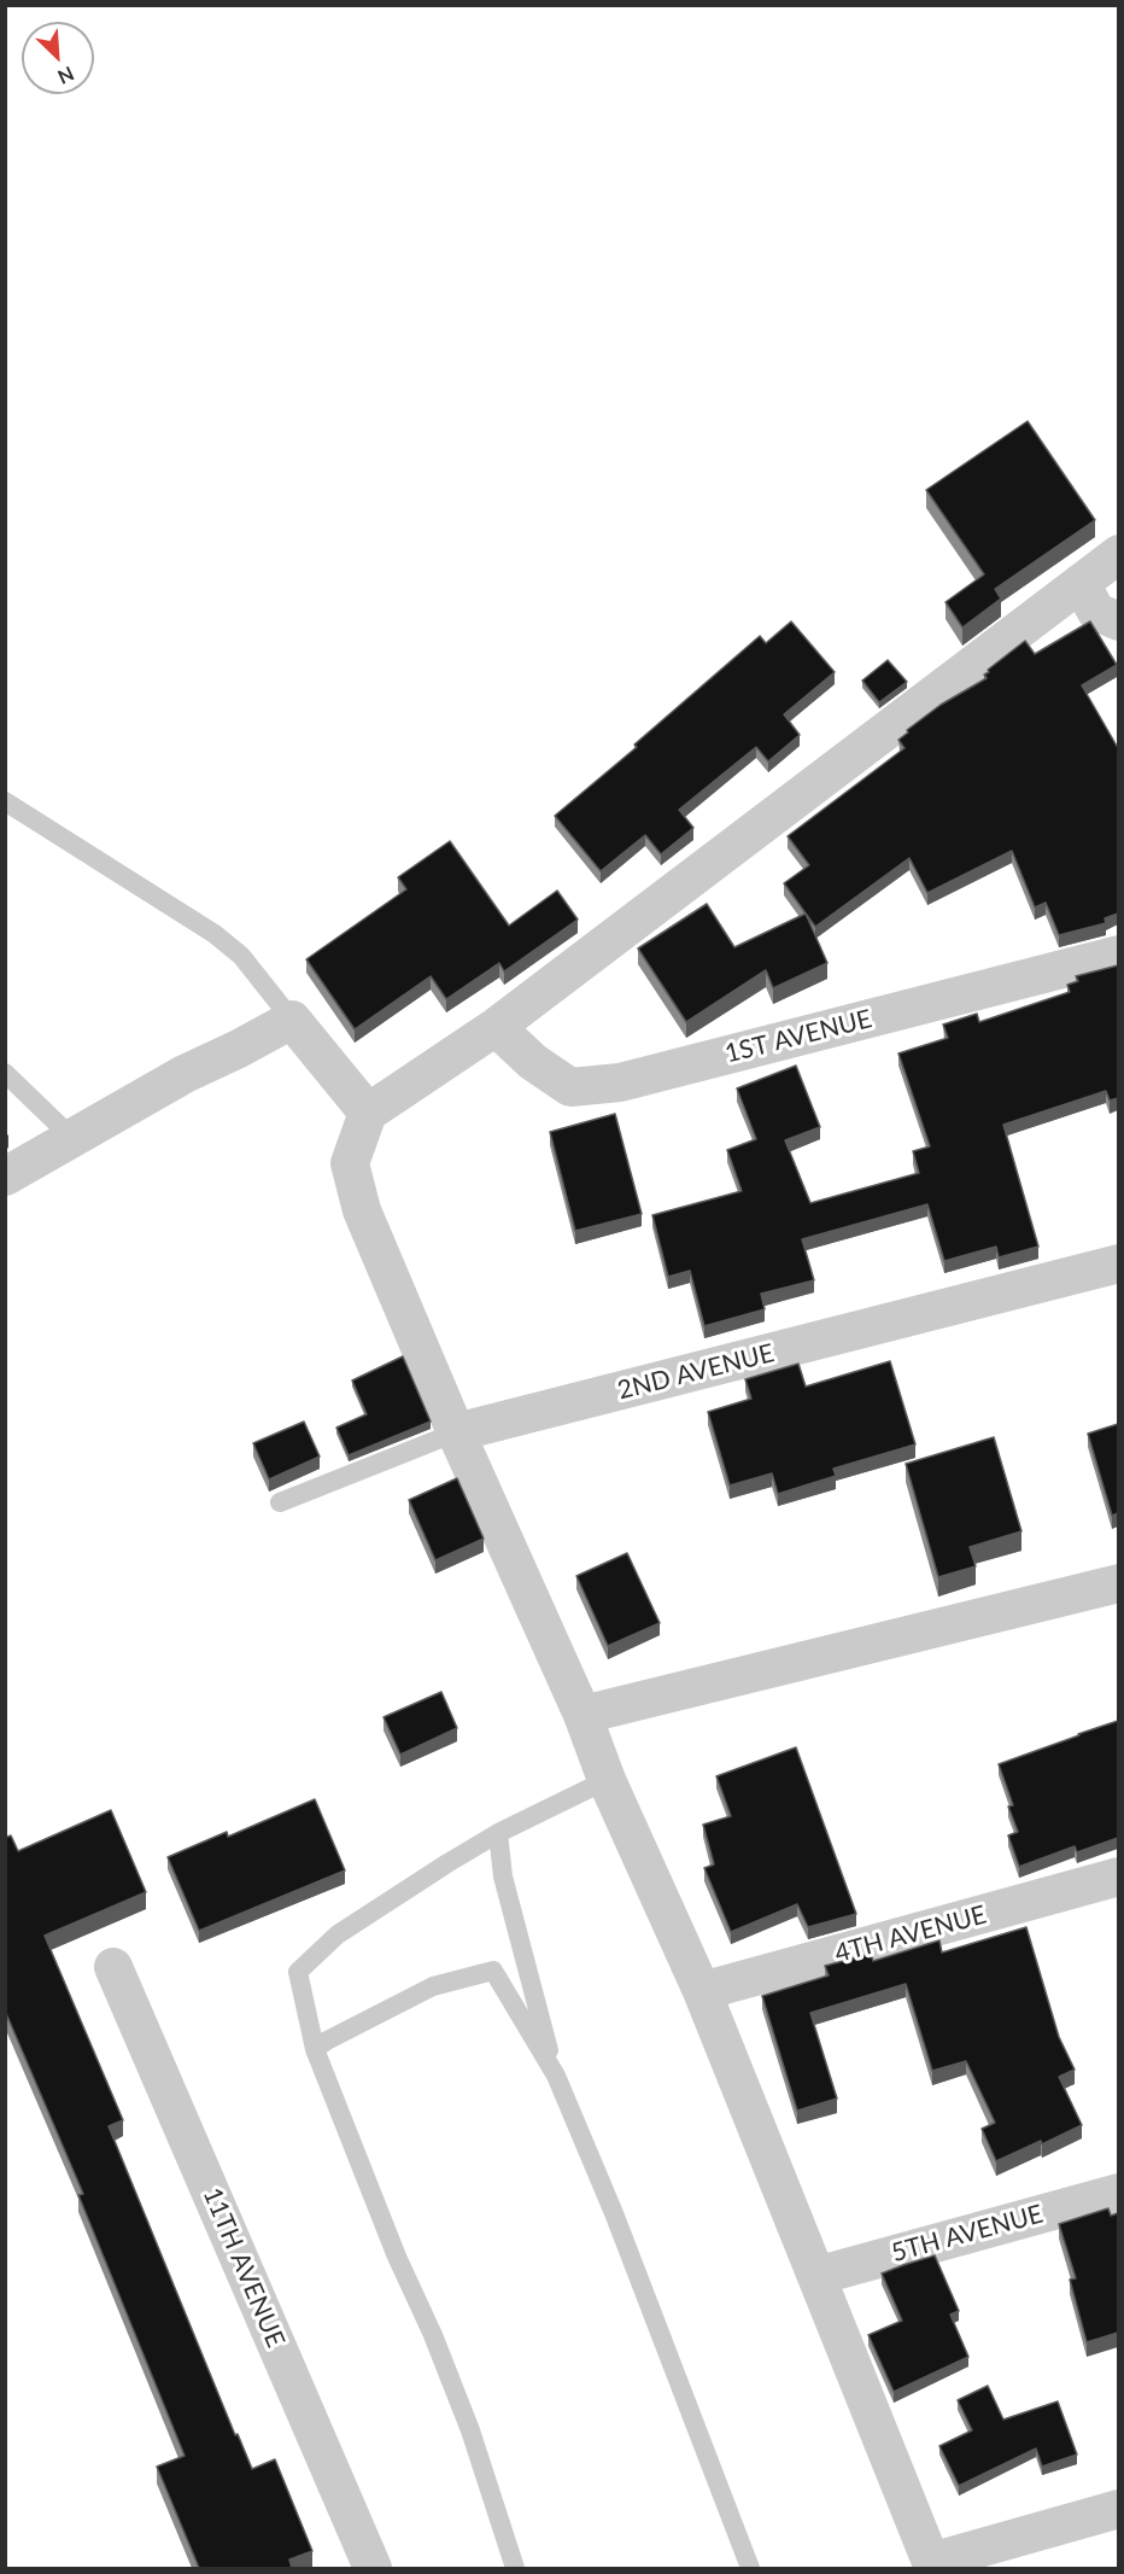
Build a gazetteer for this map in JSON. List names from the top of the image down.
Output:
{
  "streets": {
    "street": [
      "1ST AVENUE",
      "2ND AVENUE",
      "4TH AVENUE",
      "5TH AVENUE",
      "11TH AVENUE"
    ]
  },
  "north": "bottom right"
}
